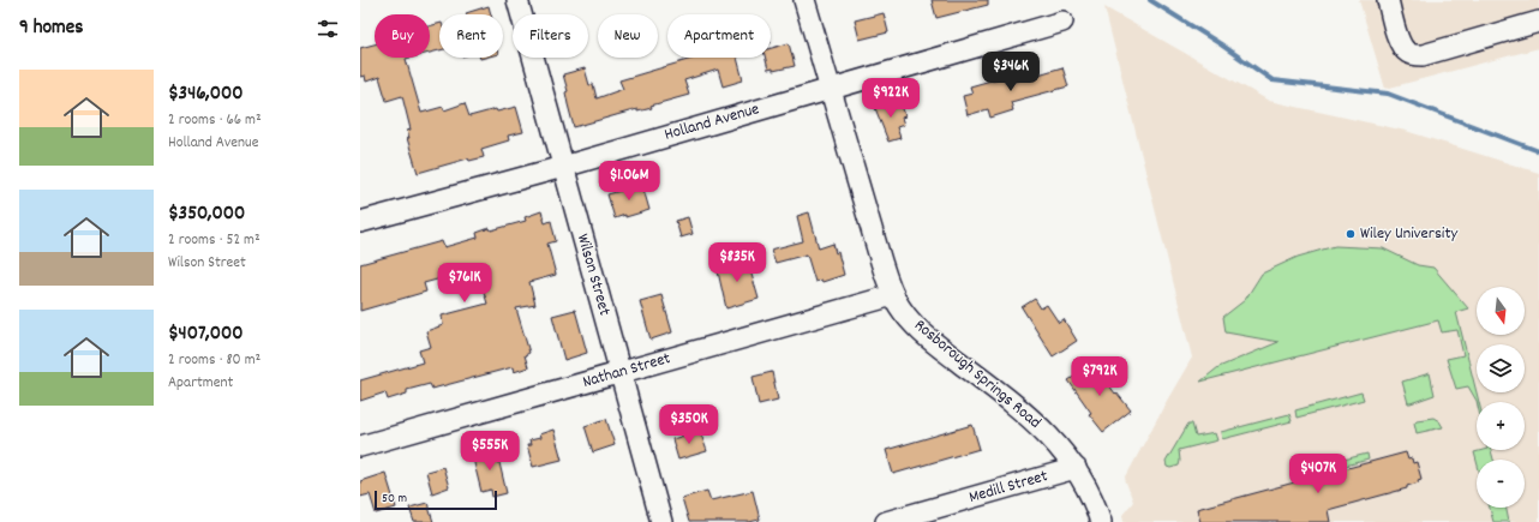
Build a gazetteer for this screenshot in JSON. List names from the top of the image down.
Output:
{
  "streets": {
    "street": [
      "Holland Avenue",
      "Wilson Street",
      "Nathan Street",
      "Rosborough Springs Road",
      "Medill Street"
    ]
  },
  "crossings": [
    ["Holland Avenue", "Wilson Street"],
    ["Holland Avenue", "Rosborough Springs Road"],
    ["Wilson Street", "Nathan Street"],
    ["Nathan Street", "Rosborough Springs Road"],
    ["Rosborough Springs Road", "Medill Street"]
  ],
  "places": ["Wiley University"],
  "scale_bar": "50 m",
  "north": "bottom",
  "page": {
    "heading": "9 homes",
    "chip": [
      "Buy",
      "Rent",
      "Filters",
      "New",
      "Apartment"
    ],
    "price": [
      "$346K",
      "$922K",
      "$1.06M",
      "$835K",
      "$761K",
      "$792K",
      "$350K",
      "$555K",
      "$407K"
    ],
    "list": [
      {
        "name": "$346,000",
        "note": "2 rooms · 66 m² · Holland Avenue"
      },
      {
        "name": "$350,000",
        "note": "2 rooms · 52 m² · Wilson Street"
      },
      {
        "name": "$407,000",
        "note": "2 rooms · 80 m² · Apartment"
      }
    ],
    "map_buttons": ["+", "−"],
    "scale": "50 m"
  }
}
